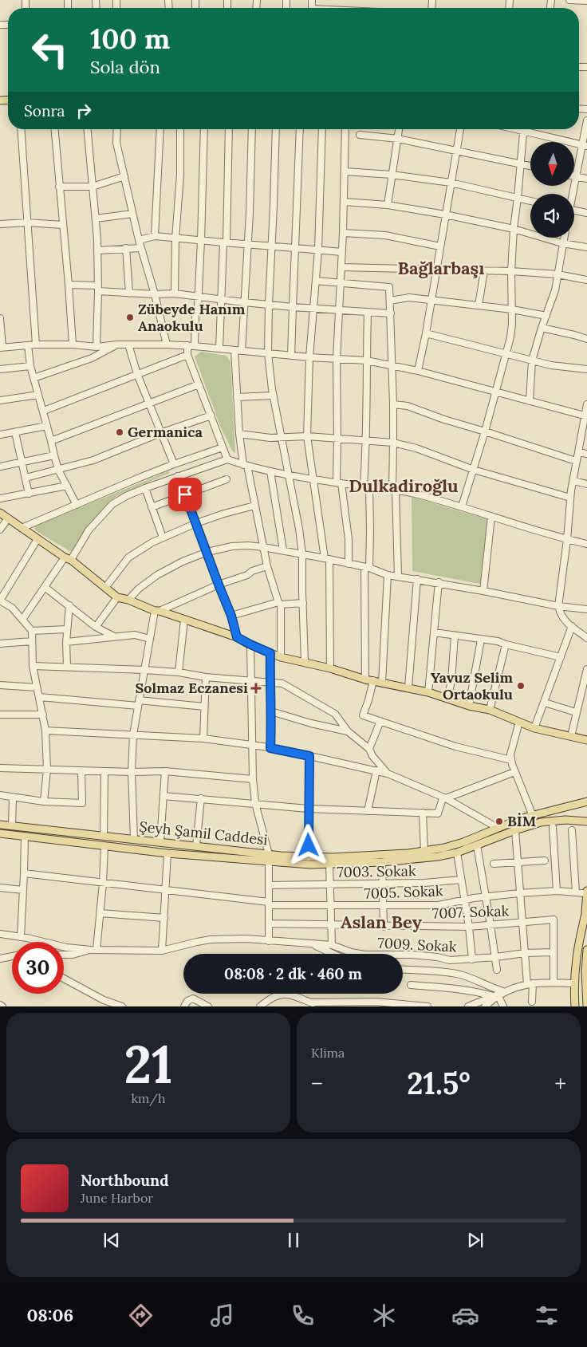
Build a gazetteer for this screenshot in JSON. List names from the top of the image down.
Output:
{
  "streets": {
    "main road": ["Şeyh Şamil Caddesi"],
    "street": [
      "7003. Sokak",
      "7005. Sokak",
      "7007. Sokak",
      "7009. Sokak"
    ]
  },
  "crossings": [
    ["7007. Sokak", "7009. Sokak"]
  ],
  "districts": ["Bağlarbaşı", "Dulkadiroğlu", "Aslan Bey"],
  "places": {
    "other": [
      "Zübeyde Hanım Anaokulu",
      "Germanica",
      "Yavuz Selim Ortaokulu",
      "BİM"
    ],
    "health": ["Solmaz Eczanesi"]
  },
  "north": "bottom",
  "page": {
    "turn": ["100 m", "Sola dön"],
    "then": "Sonra",
    "limit": "30",
    "trip": "08:08 · 2 dk · 460 m",
    "tile": [
      ["21", "km/h"],
      "Klima"
    ],
    "heat": ["−", "21.5°", "+"],
    "song": ["Northbound", "June Harbor"],
    "tabs": "08:06"
  }
}
